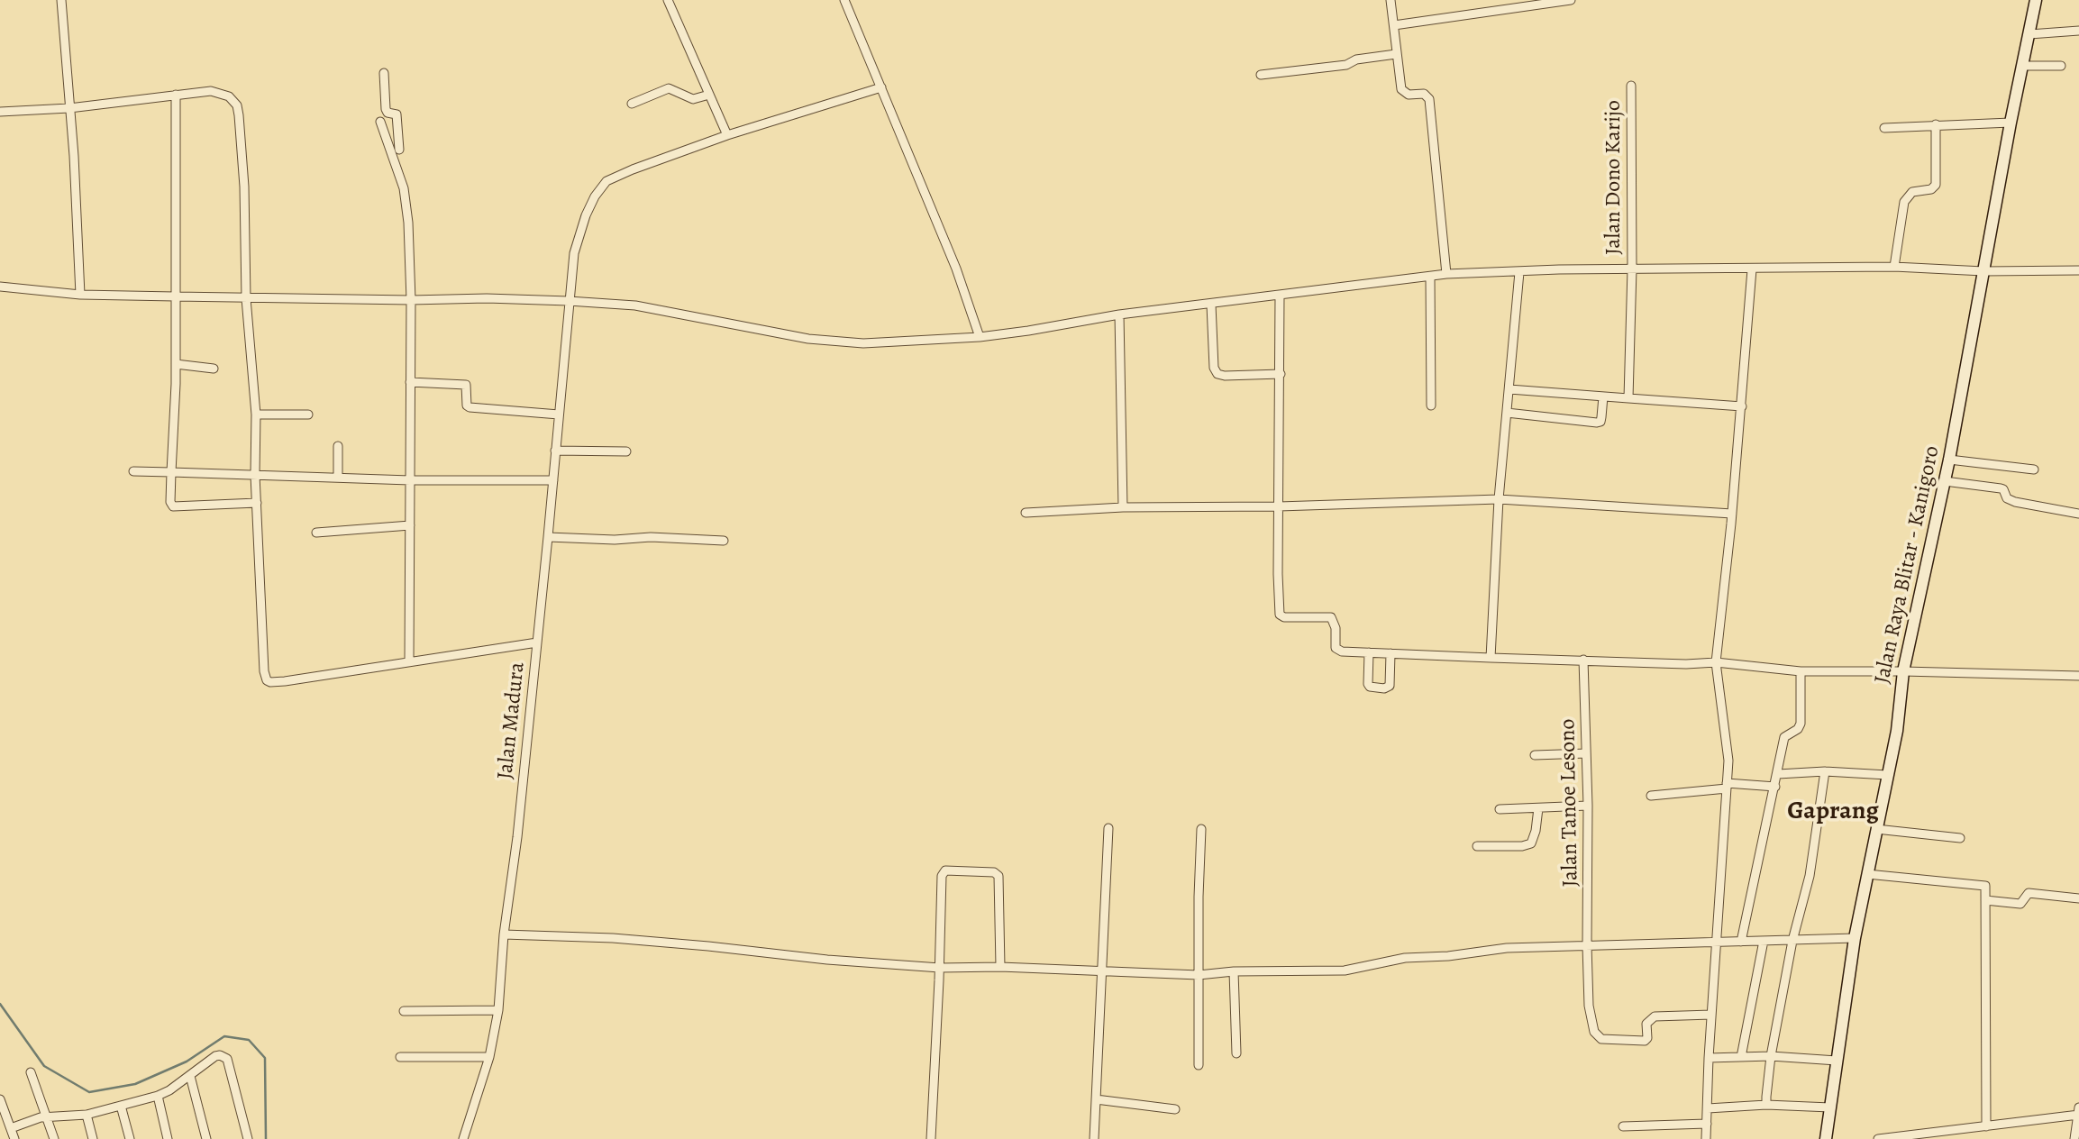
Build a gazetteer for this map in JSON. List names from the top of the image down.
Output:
{
  "streets": {
    "main road": ["Jalan Raya Blitar - Kanigoro"],
    "street": ["Jalan Dono Karijo", "Jalan Madura", "Jalan Tanoe Lesono"]
  },
  "districts": ["Gaprang"]
}
